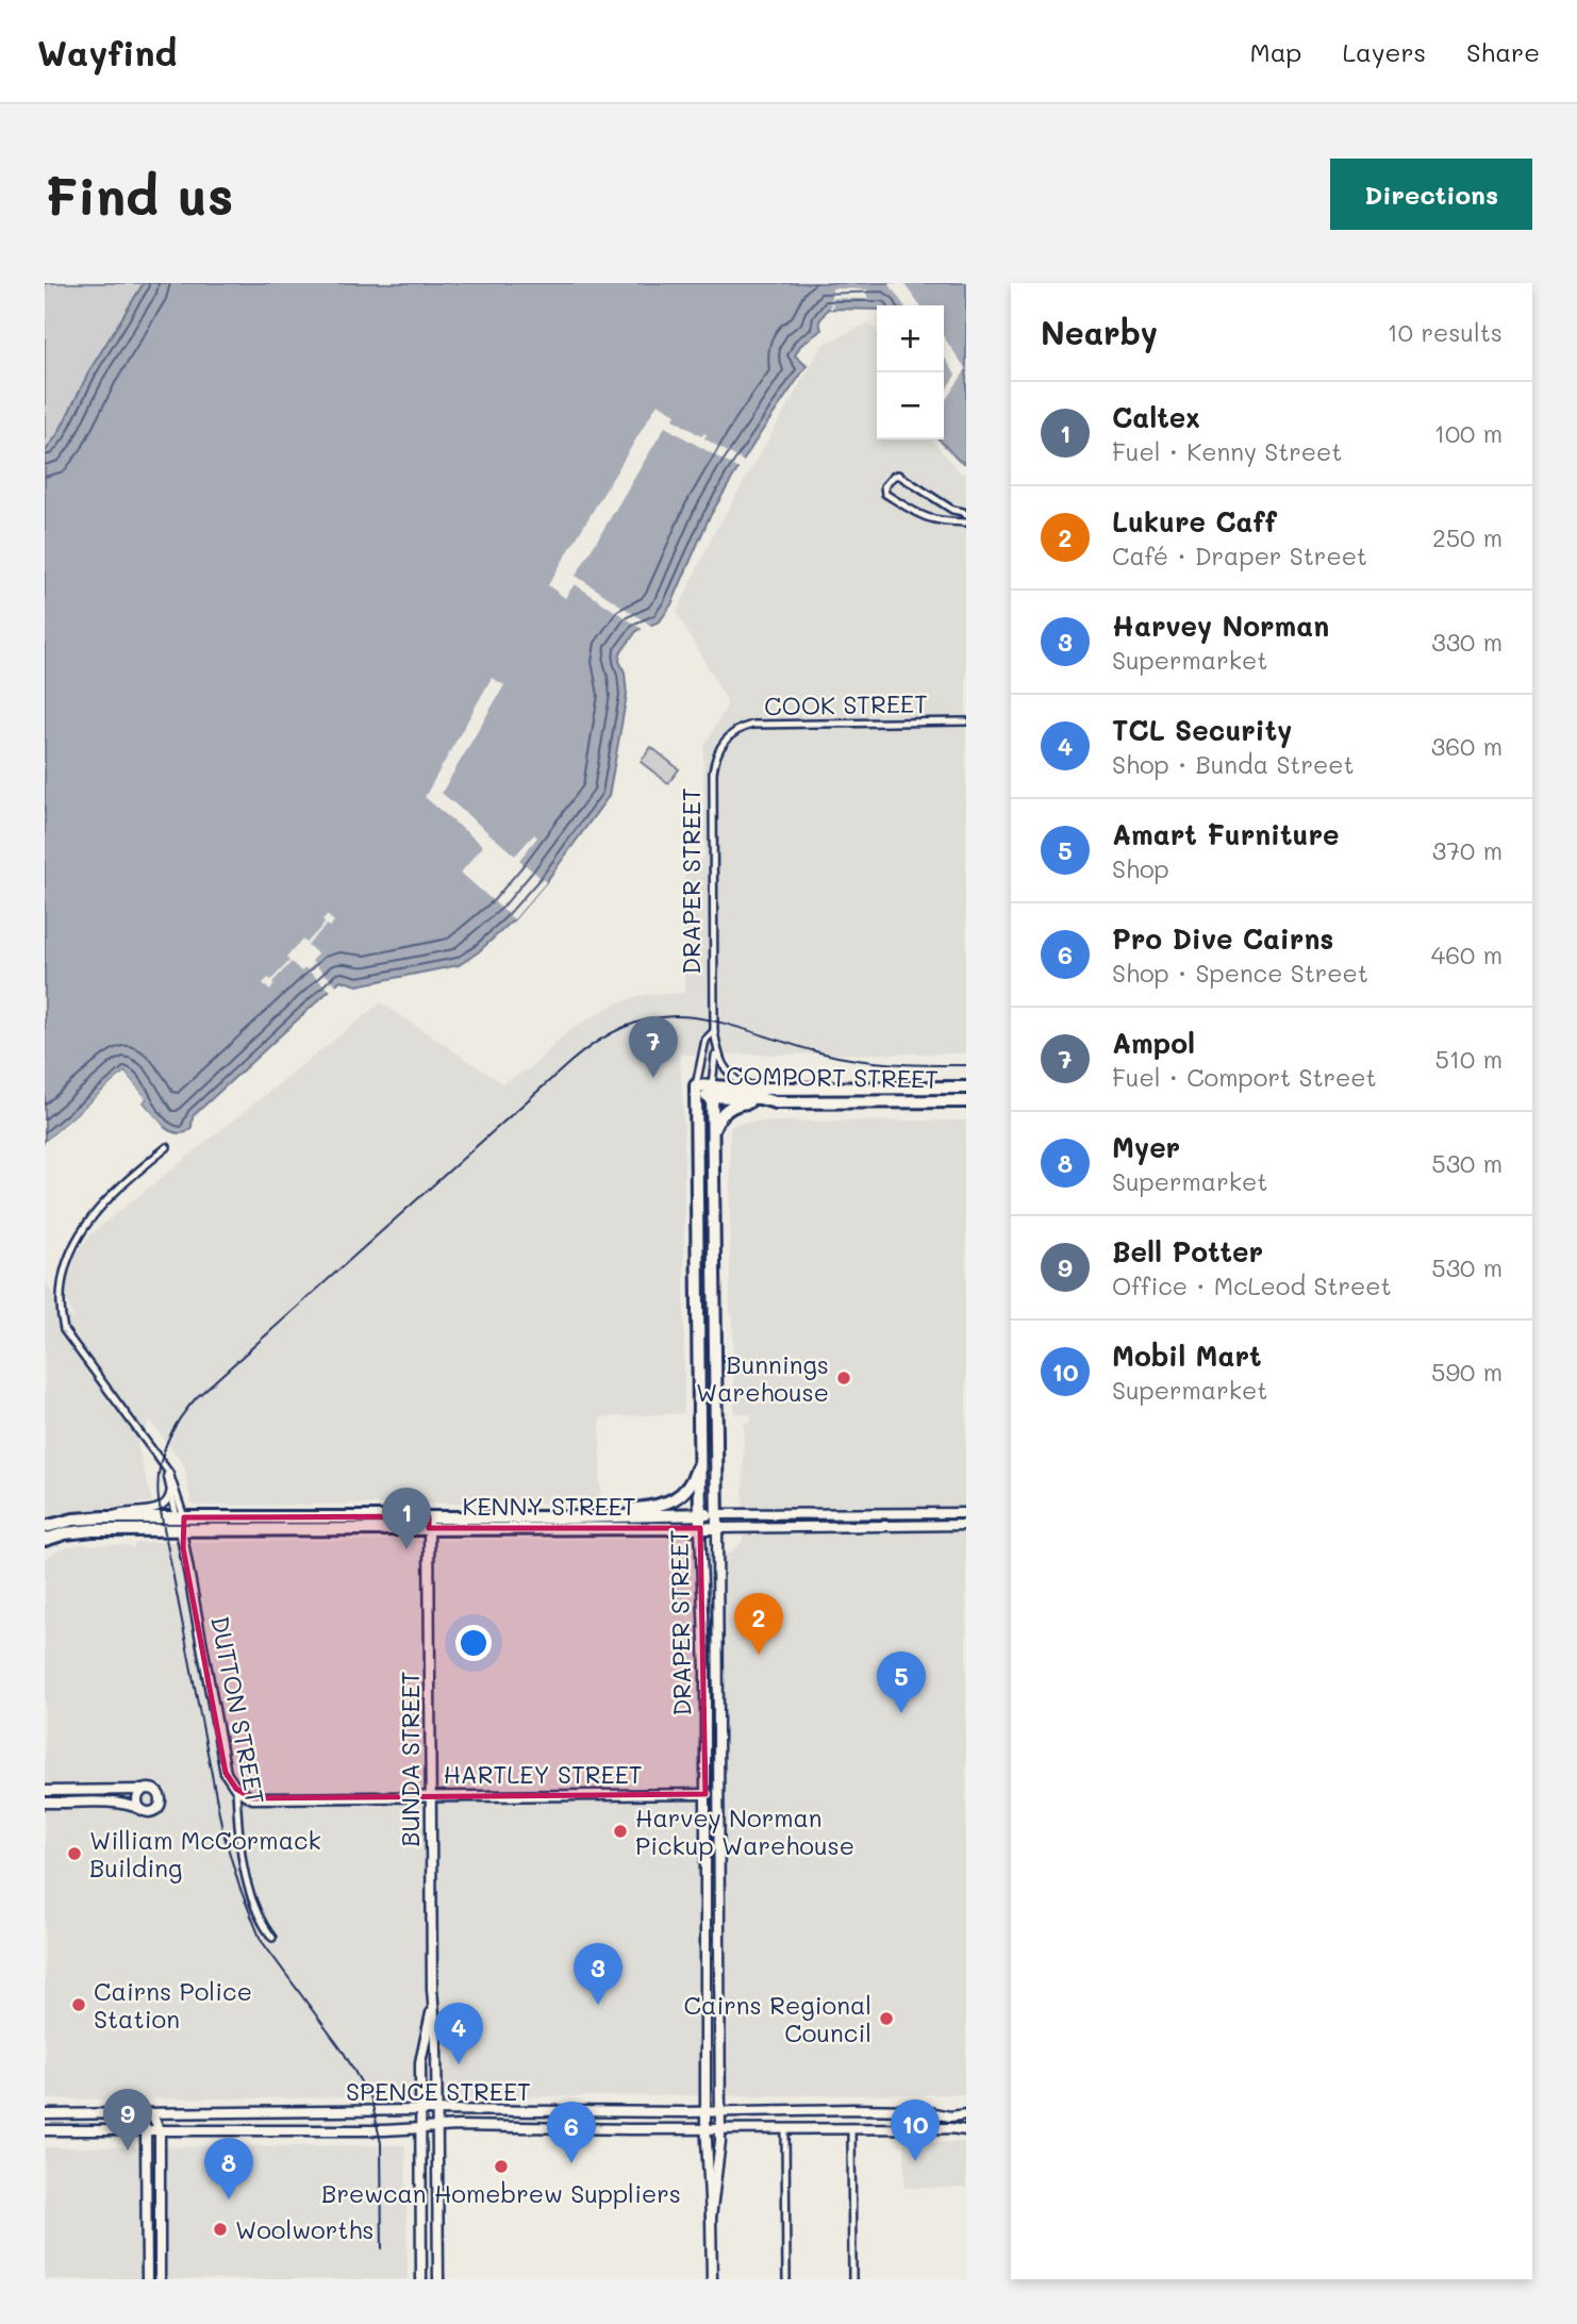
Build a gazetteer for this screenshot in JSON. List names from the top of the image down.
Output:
{
  "streets": {
    "highway": [
      "DRAPER STREET",
      "COMPORT STREET",
      "KENNY STREET",
      "DUTTON STREET"
    ],
    "street": [
      "COOK STREET",
      "BUNDA STREET",
      "HARTLEY STREET",
      "SPENCE STREET"
    ]
  },
  "crossings": [
    ["COOK STREET", "DRAPER STREET"],
    ["DRAPER STREET", "COMPORT STREET"],
    ["DRAPER STREET", "KENNY STREET"],
    ["DRAPER STREET", "HARTLEY STREET"],
    ["DRAPER STREET", "SPENCE STREET"],
    ["KENNY STREET", "DUTTON STREET"],
    ["KENNY STREET", "BUNDA STREET"],
    ["DUTTON STREET", "HARTLEY STREET"],
    ["BUNDA STREET", "HARTLEY STREET"],
    ["BUNDA STREET", "SPENCE STREET"]
  ],
  "places": [
    "Bunnings Warehouse",
    "Harvey Norman Pickup Warehouse",
    "William McCormack Building",
    "Cairns Police Station",
    "Cairns Regional Council",
    "Brewcan Homebrew Suppliers",
    "Woolworths"
  ],
  "page": {
    "header": "Wayfind",
    "nav": ["Map", "Layers", "Share"],
    "buttons": "Directions",
    "title": "Find us",
    "heading": ["Nearby", "10 results"],
    "map_buttons": ["+", "−"],
    "list": [
      {
        "mark": "1",
        "name": "Caltex",
        "note": "Fuel · Kenny Street",
        "value": "100 m"
      },
      {
        "mark": "2",
        "name": "Lukure Caff",
        "note": "Café · Draper Street",
        "value": "250 m"
      },
      {
        "mark": "3",
        "name": "Harvey Norman",
        "note": "Supermarket",
        "value": "330 m"
      },
      {
        "mark": "4",
        "name": "TCL Security",
        "note": "Shop · Bunda Street",
        "value": "360 m"
      },
      {
        "mark": "5",
        "name": "Amart Furniture",
        "note": "Shop",
        "value": "370 m"
      },
      {
        "mark": "6",
        "name": "Pro Dive Cairns",
        "note": "Shop · Spence Street",
        "value": "460 m"
      },
      {
        "mark": "7",
        "name": "Ampol",
        "note": "Fuel · Comport Street",
        "value": "510 m"
      },
      {
        "mark": "8",
        "name": "Myer",
        "note": "Supermarket",
        "value": "530 m"
      },
      {
        "mark": "9",
        "name": "Bell Potter",
        "note": "Office · McLeod Street",
        "value": "530 m"
      },
      {
        "mark": "10",
        "name": "Mobil Mart",
        "note": "Supermarket",
        "value": "590 m"
      }
    ],
    "pins": [
      "7",
      "1",
      "2",
      "5",
      "3",
      "4",
      "9",
      "10",
      "6",
      "8"
    ]
  }
}
